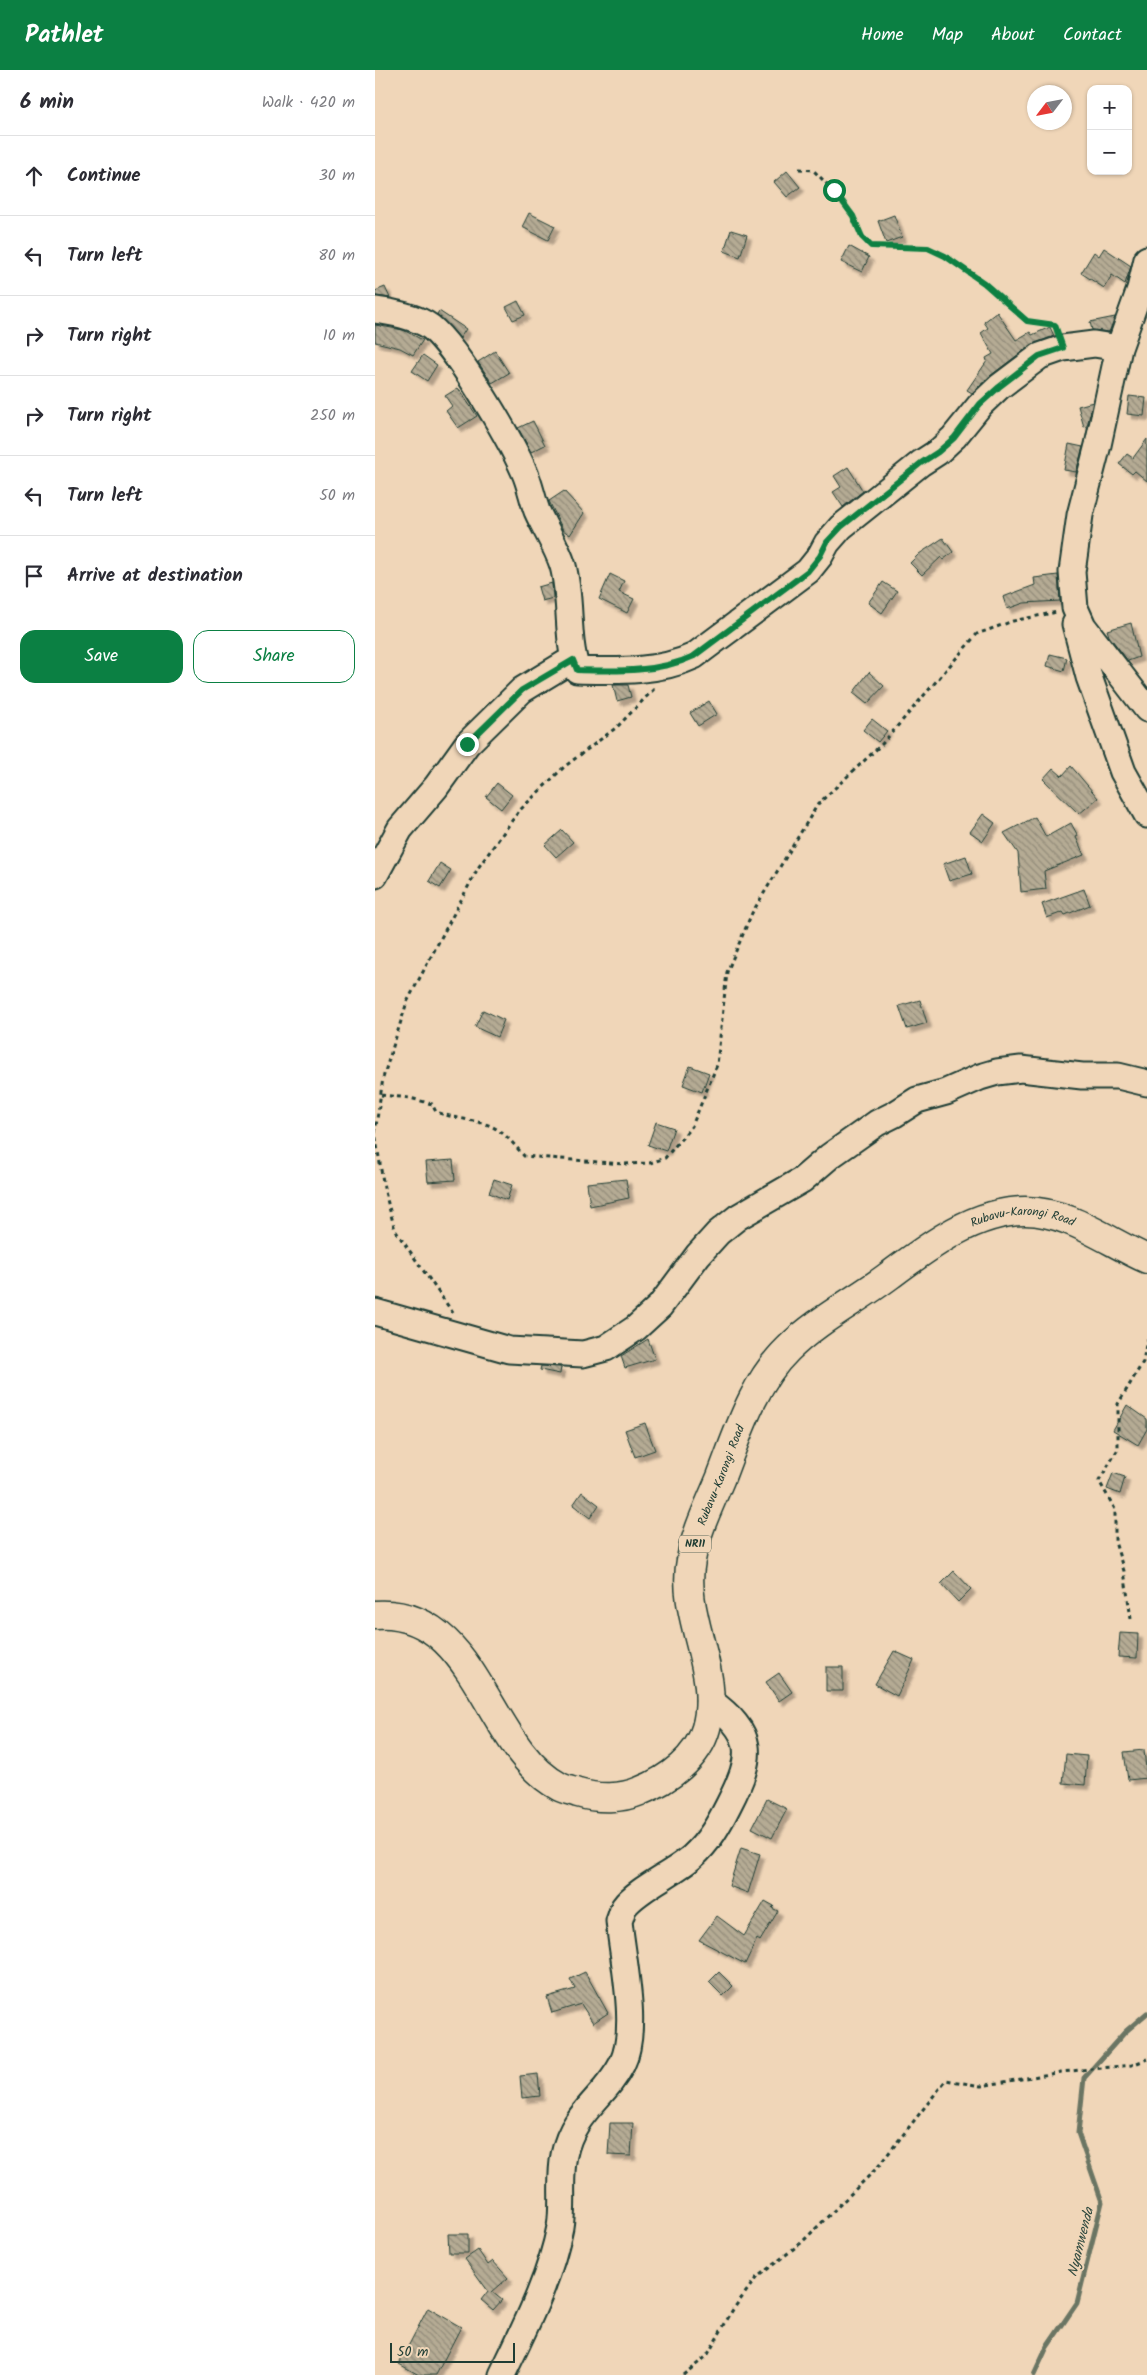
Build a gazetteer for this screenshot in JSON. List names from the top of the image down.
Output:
{
  "streets": {
    "highway": ["Rubavu-Karongi Road", "NR11"]
  },
  "water": ["Nyamwenda"],
  "scale_bar": "50 m",
  "north": "bottom left",
  "page": {
    "header": "Pathlet",
    "nav": [
      "Home",
      "Map",
      "About",
      "Contact"
    ],
    "heading": ["6 min", "Walk · 420 m"],
    "map_buttons": ["+", "−"],
    "list": [
      ["Continue", "30 m"],
      ["Turn left", "80 m"],
      ["Turn right", "10 m"],
      ["Turn right", "250 m"],
      ["Turn left", "50 m"],
      "Arrive at destination"
    ],
    "buttons": ["Save", "Share"],
    "scale": "50 m"
  }
}
